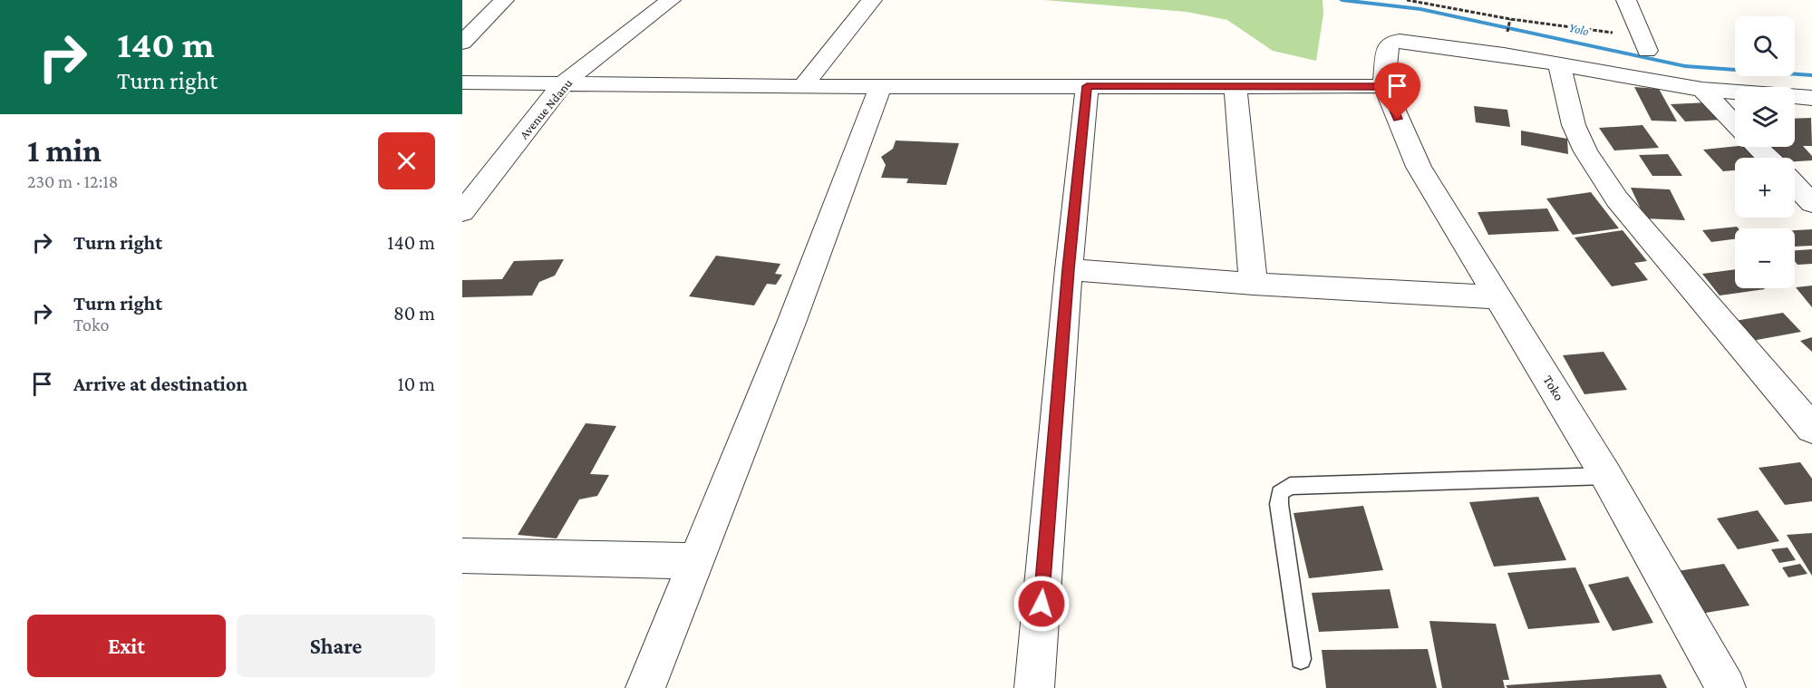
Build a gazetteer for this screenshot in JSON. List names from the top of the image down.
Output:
{
  "streets": {
    "street": ["Avenue Ndanu", "Toko"]
  },
  "water": ["Yolo"],
  "page": {
    "turn": ["140 m", "Turn right"],
    "map_buttons": ["+", "−"],
    "heading": ["1 min", "230 m · 12:18"],
    "list": [
      {
        "name": "Turn right",
        "value": "140 m"
      },
      {
        "name": "Turn right",
        "note": "Toko",
        "value": "80 m"
      },
      {
        "name": "Arrive at destination",
        "value": "10 m"
      }
    ],
    "buttons": ["Exit", "Share"]
  }
}
